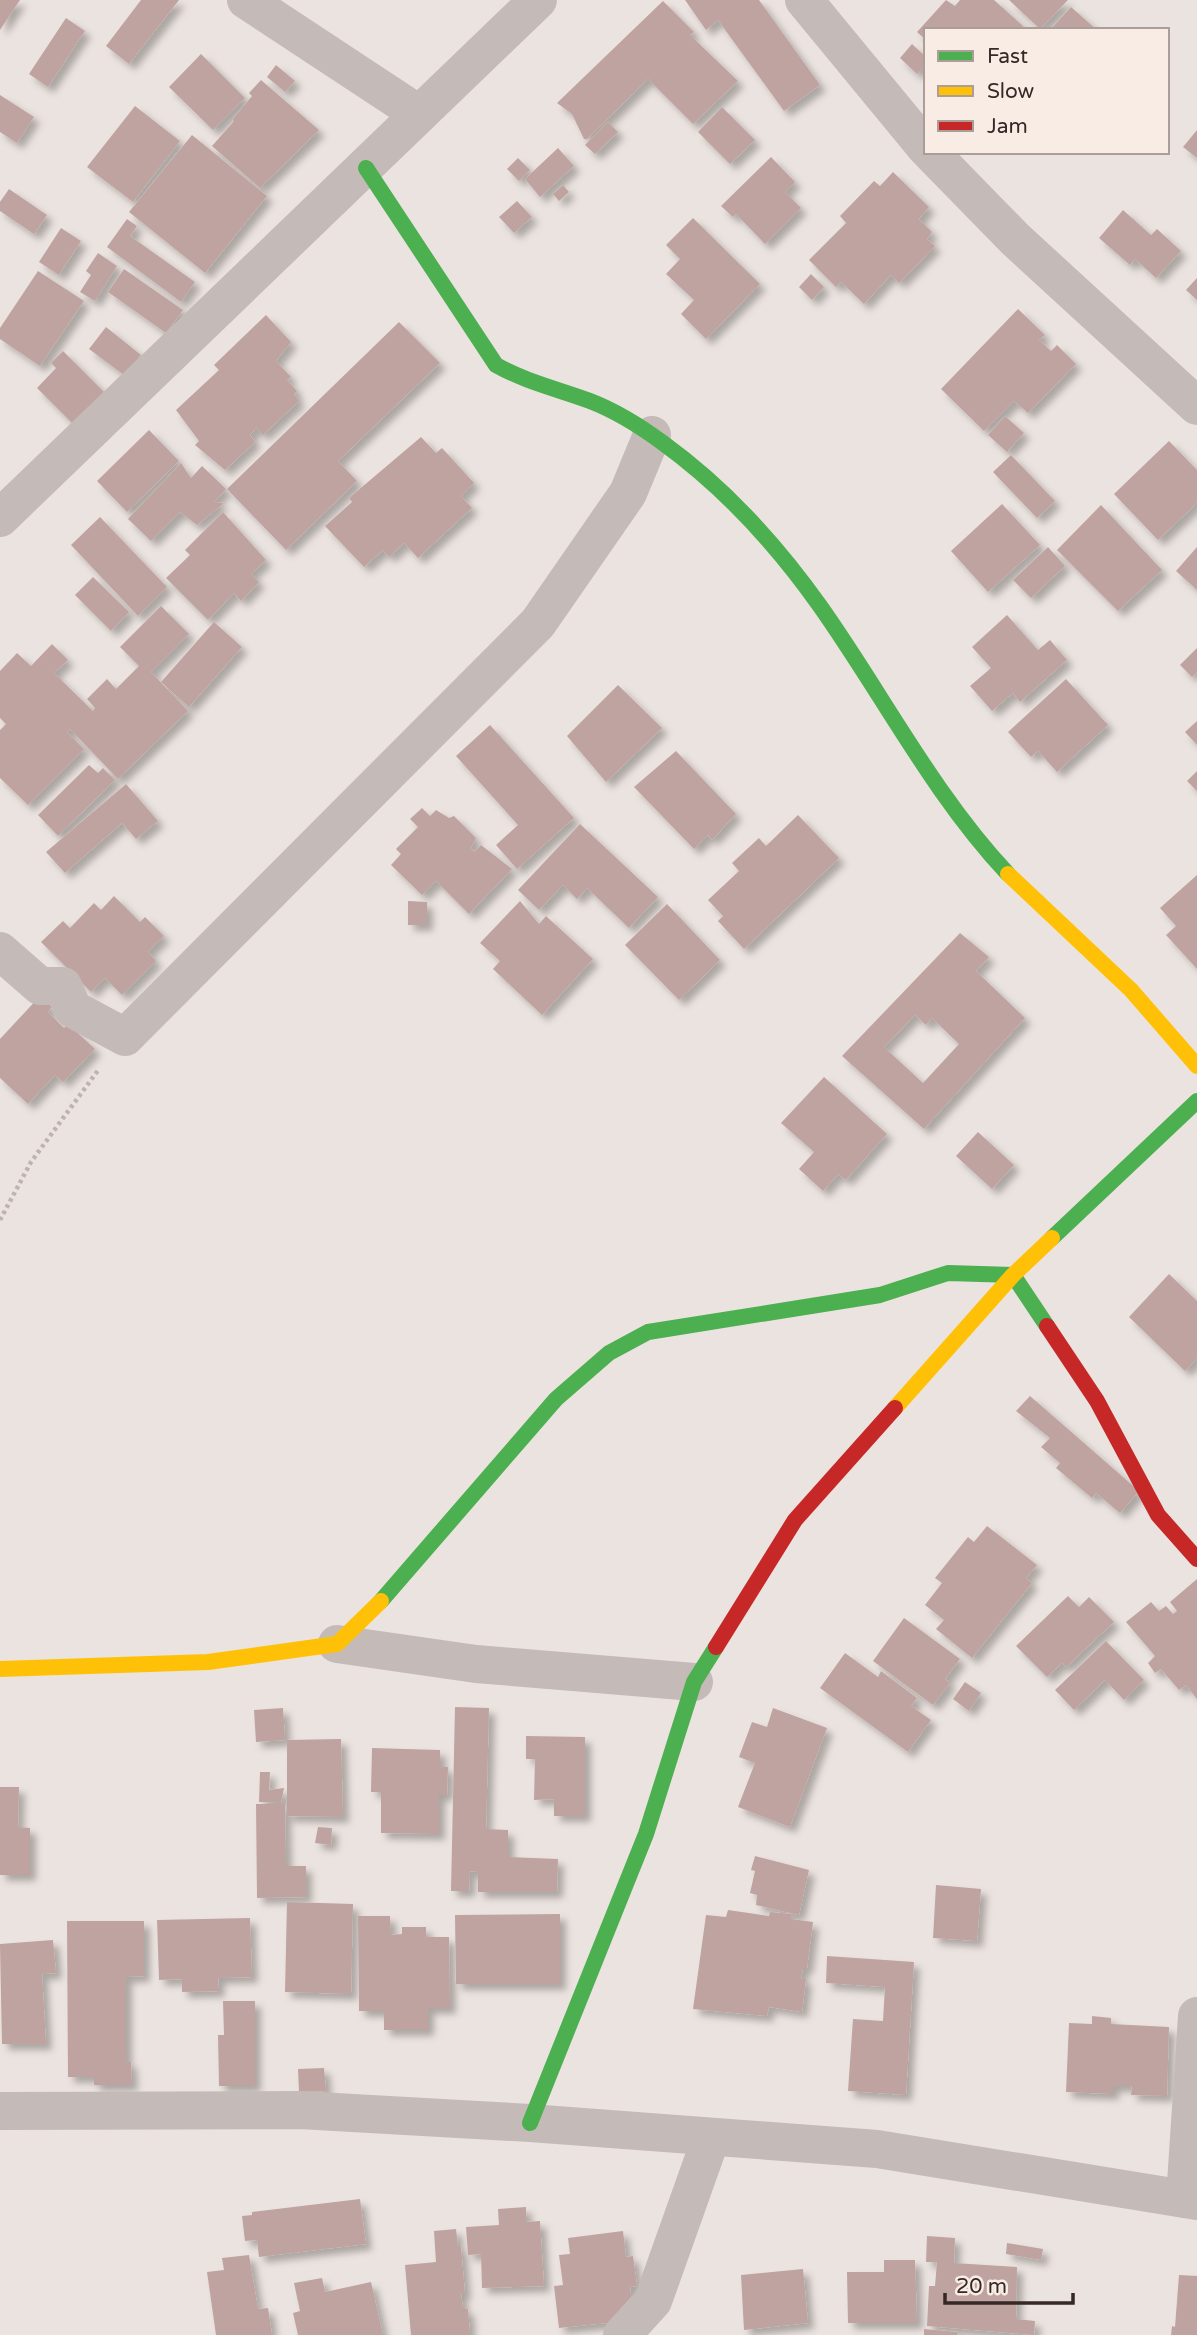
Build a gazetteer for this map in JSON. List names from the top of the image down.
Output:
{
  "legend": ["Fast", "Slow", "Jam"],
  "scale_bar": "20 m"
}
